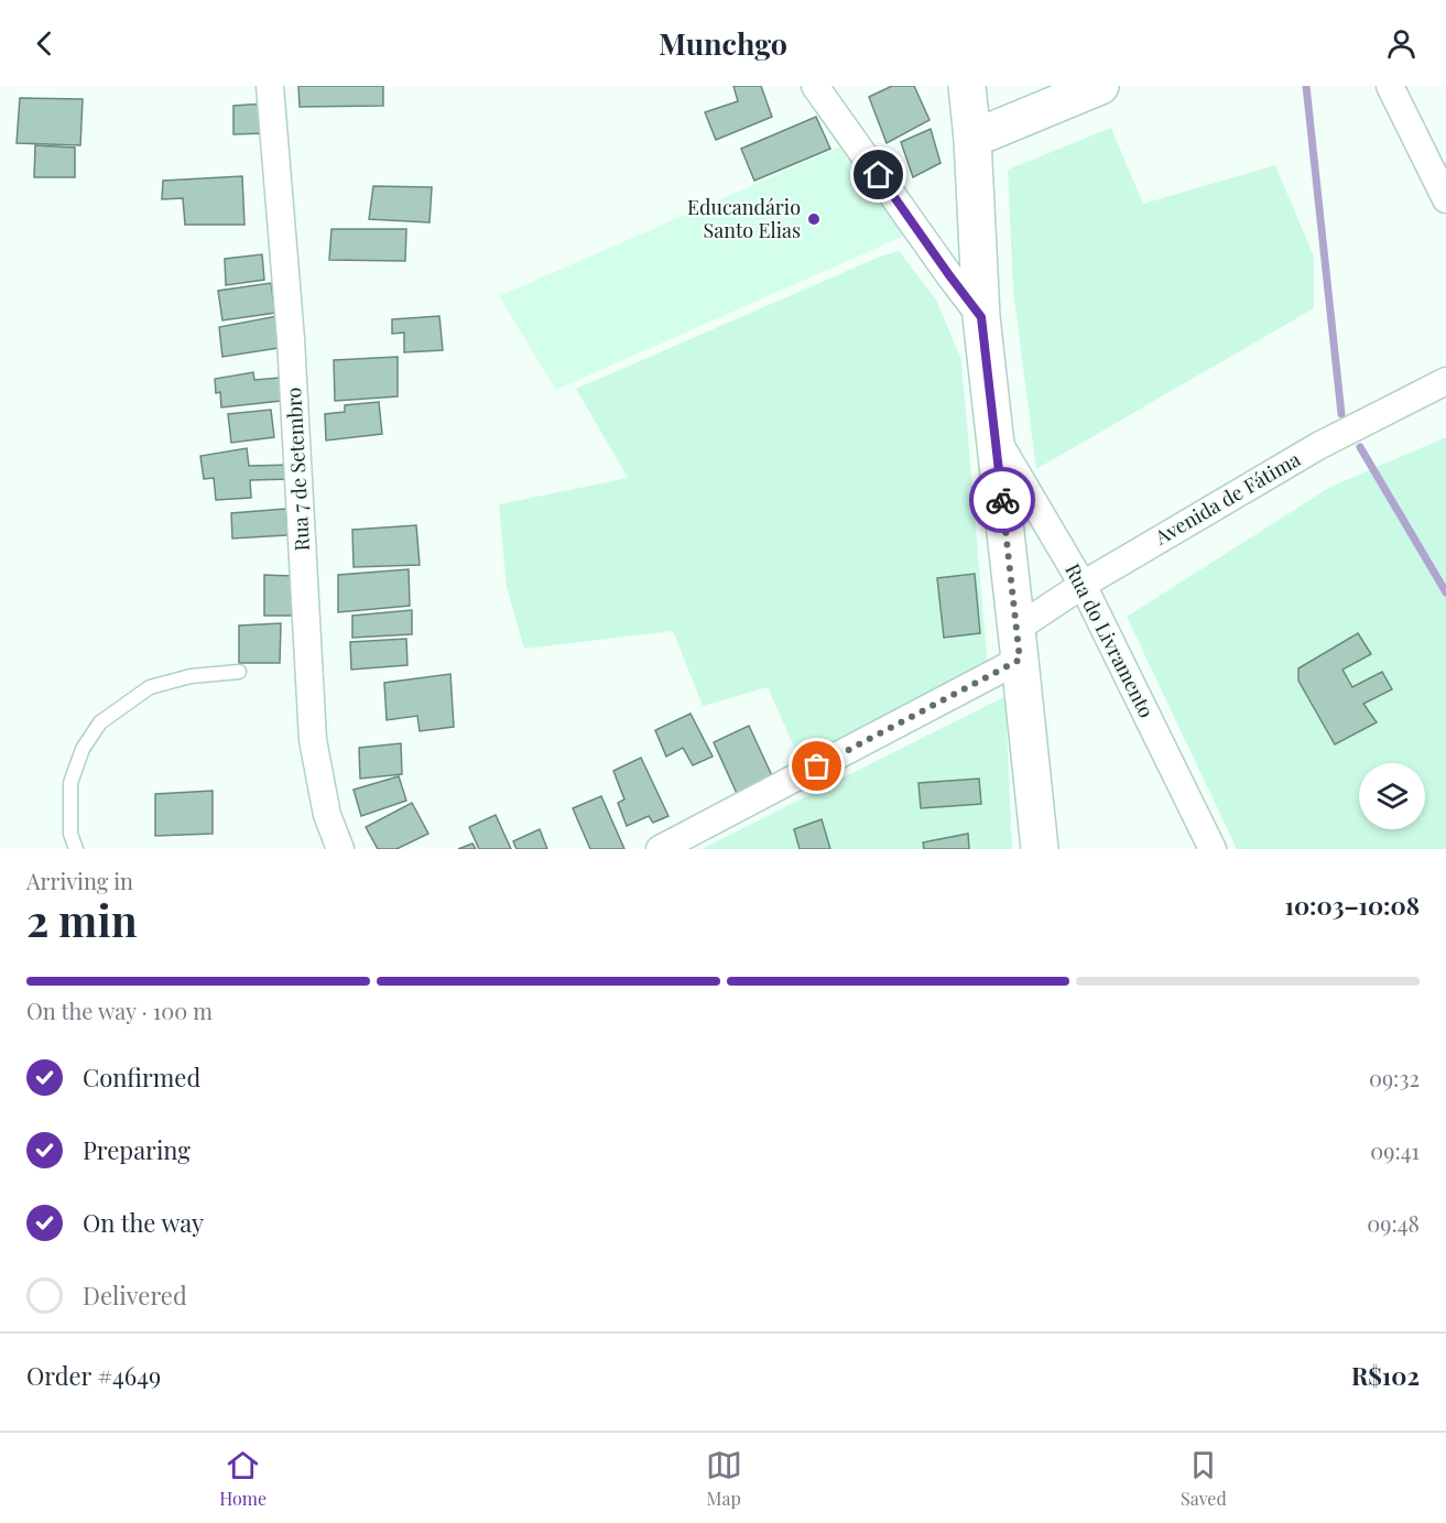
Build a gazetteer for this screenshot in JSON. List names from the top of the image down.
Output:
{
  "streets": {
    "street": ["Rua 7 de Setembro", "Avenida de Fátima", "Rua do Livramento"]
  },
  "crossings": [
    ["Avenida de Fátima", "Rua do Livramento"]
  ],
  "places": ["Educandário Santo Elias"],
  "page": {
    "header": "Munchgo",
    "heading": ["2 min", "Arriving in", "10:03–10:08"],
    "panel": ["Order #4649", "R$102"],
    "bar": "On the way · 100 m",
    "list": [
      ["Confirmed", "09:32"],
      ["Preparing", "09:41"],
      ["On the way", "09:48"],
      "Delivered"
    ],
    "tabs": ["Home", "Map", "Saved"]
  }
}
